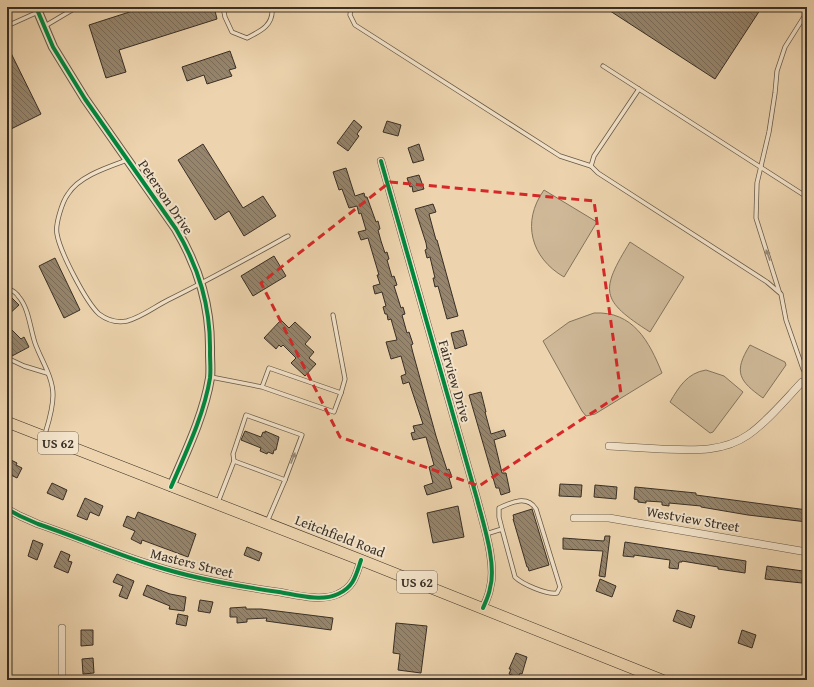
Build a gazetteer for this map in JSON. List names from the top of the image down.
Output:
{
  "streets": {
    "main road": ["US 62", "Leitchfield Road"],
    "street": [
      "Peterson Drive",
      "Fairview Drive",
      "Westview Street",
      "Masters Street"
    ]
  },
  "crossings": [
    ["Peterson Drive", "Leitchfield Road"],
    ["Fairview Drive", "Leitchfield Road"],
    ["Leitchfield Road", "Masters Street"]
  ]
}
